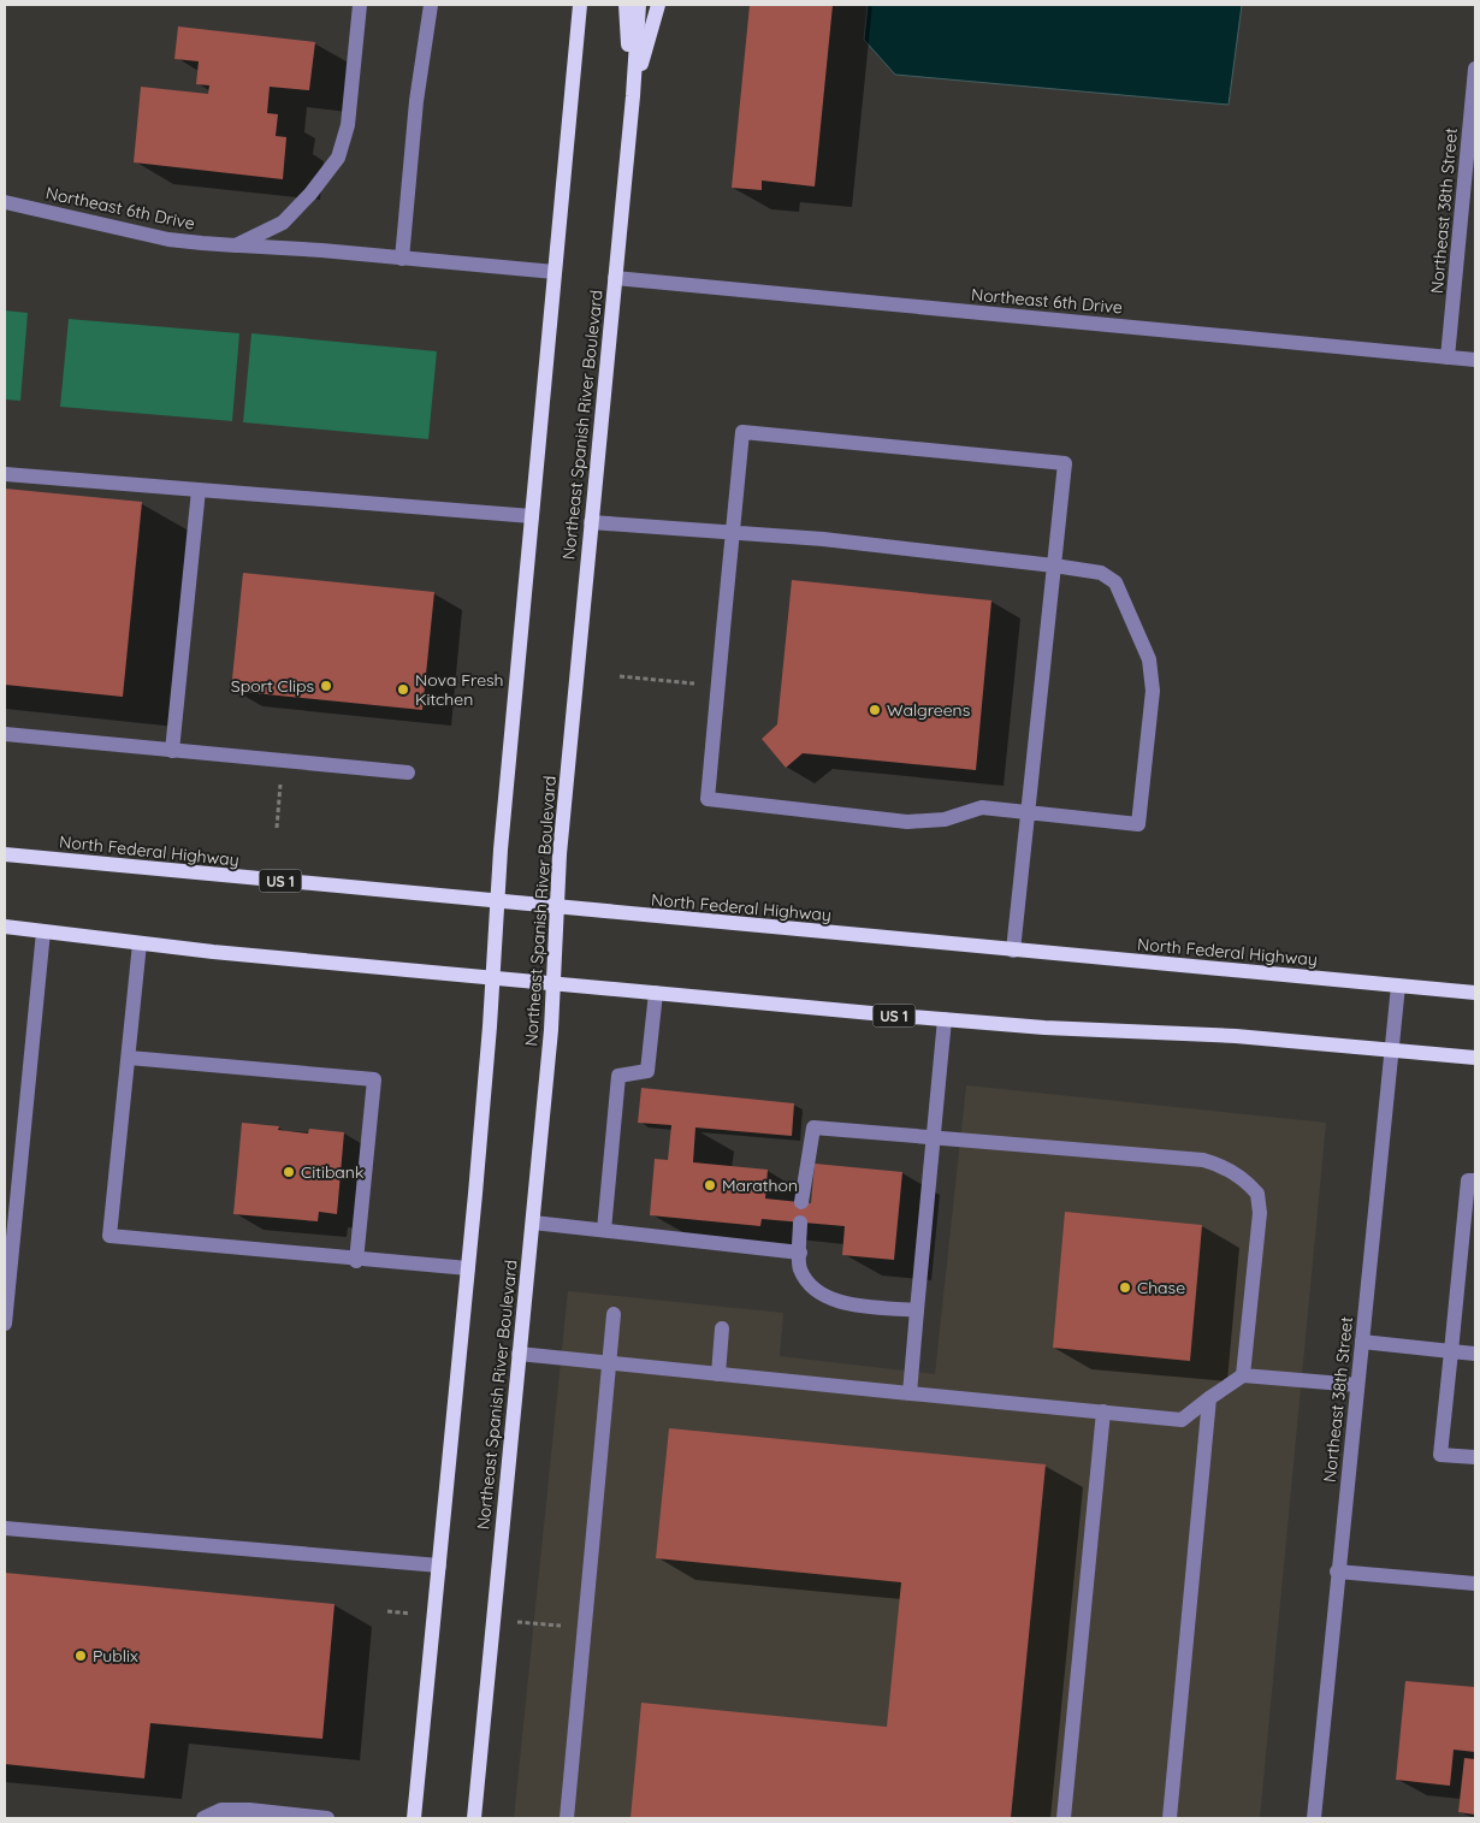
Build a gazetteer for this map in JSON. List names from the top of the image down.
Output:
{
  "streets": {
    "main road": ["Northeast Spanish River Boulevard", "North Federal Highway", "US 1"],
    "street": ["Northeast 6th Drive", "Northeast 38th Street"]
  },
  "crossings": [
    ["Northeast 6th Drive", "Northeast 38th Street"],
    ["Northeast 6th Drive", "Northeast Spanish River Boulevard"],
    ["Northeast 38th Street", "North Federal Highway"],
    ["Northeast 38th Street", "US 1"],
    ["Northeast Spanish River Boulevard", "North Federal Highway"],
    ["Northeast Spanish River Boulevard", "US 1"]
  ],
  "places": [
    "Sport Clips",
    "Nova Fresh Kitchen",
    "Walgreens",
    "Citibank",
    "Marathon",
    "Chase",
    "Publix"
  ]
}
